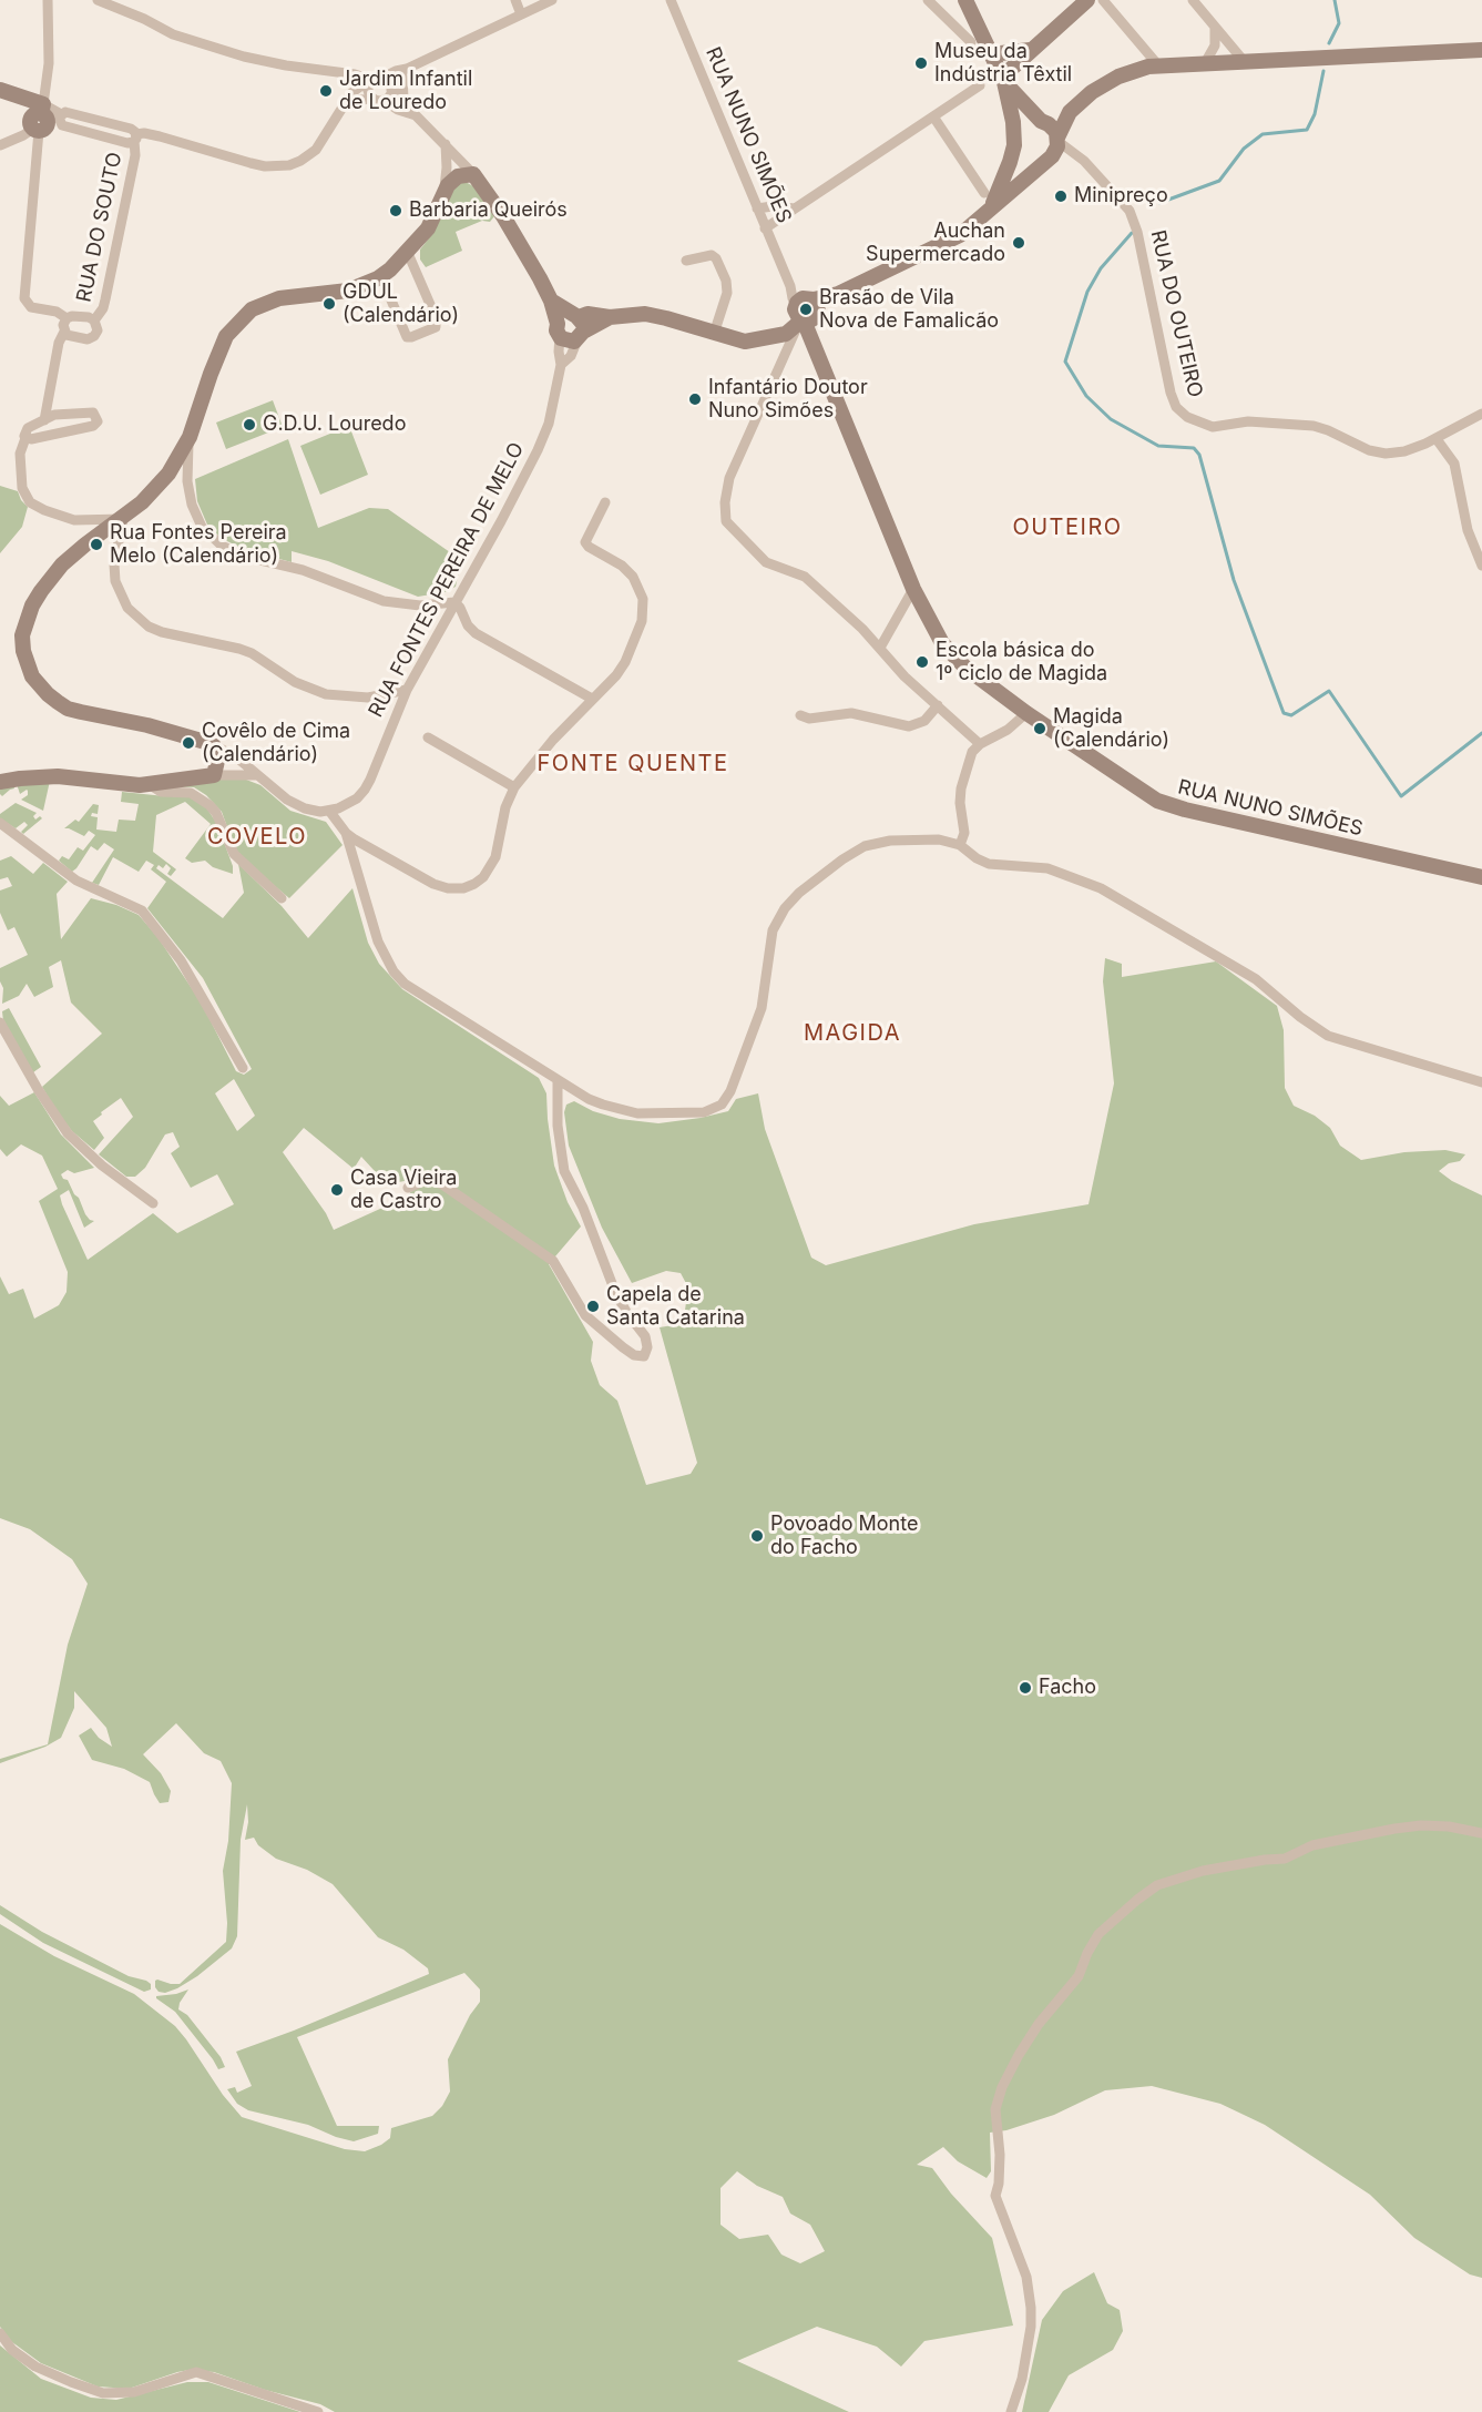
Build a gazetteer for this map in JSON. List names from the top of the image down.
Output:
{
  "streets": {
    "street": [
      "RUA NUNO SIMÕES",
      "RUA DO SOUTO",
      "RUA DO OUTEIRO",
      "RUA FONTES PEREIRA DE MELO"
    ]
  },
  "districts": [
    "OUTEIRO",
    "FONTE QUENTE",
    "COVELO",
    "MAGIDA"
  ],
  "places": [
    "Museu da Indústria Têxtil",
    "Jardim Infantil de Louredo",
    "Minipreço",
    "Barbaria Queirós",
    "Auchan Supermercado",
    "GDUL (Calendário)",
    "Brasão de Vila Nova de Famalicão",
    "Infantário Doutor Nuno Simões",
    "G.D.U. Louredo",
    "Rua Fontes Pereira Melo (Calendário)",
    "Escola básica do 1º ciclo de Magida",
    "Magida (Calendário)",
    "Covêlo de Cima (Calendário)",
    "Casa Vieira de Castro",
    "Capela de Santa Catarina",
    "Povoado Monte do Facho",
    "Facho"
  ]
}
